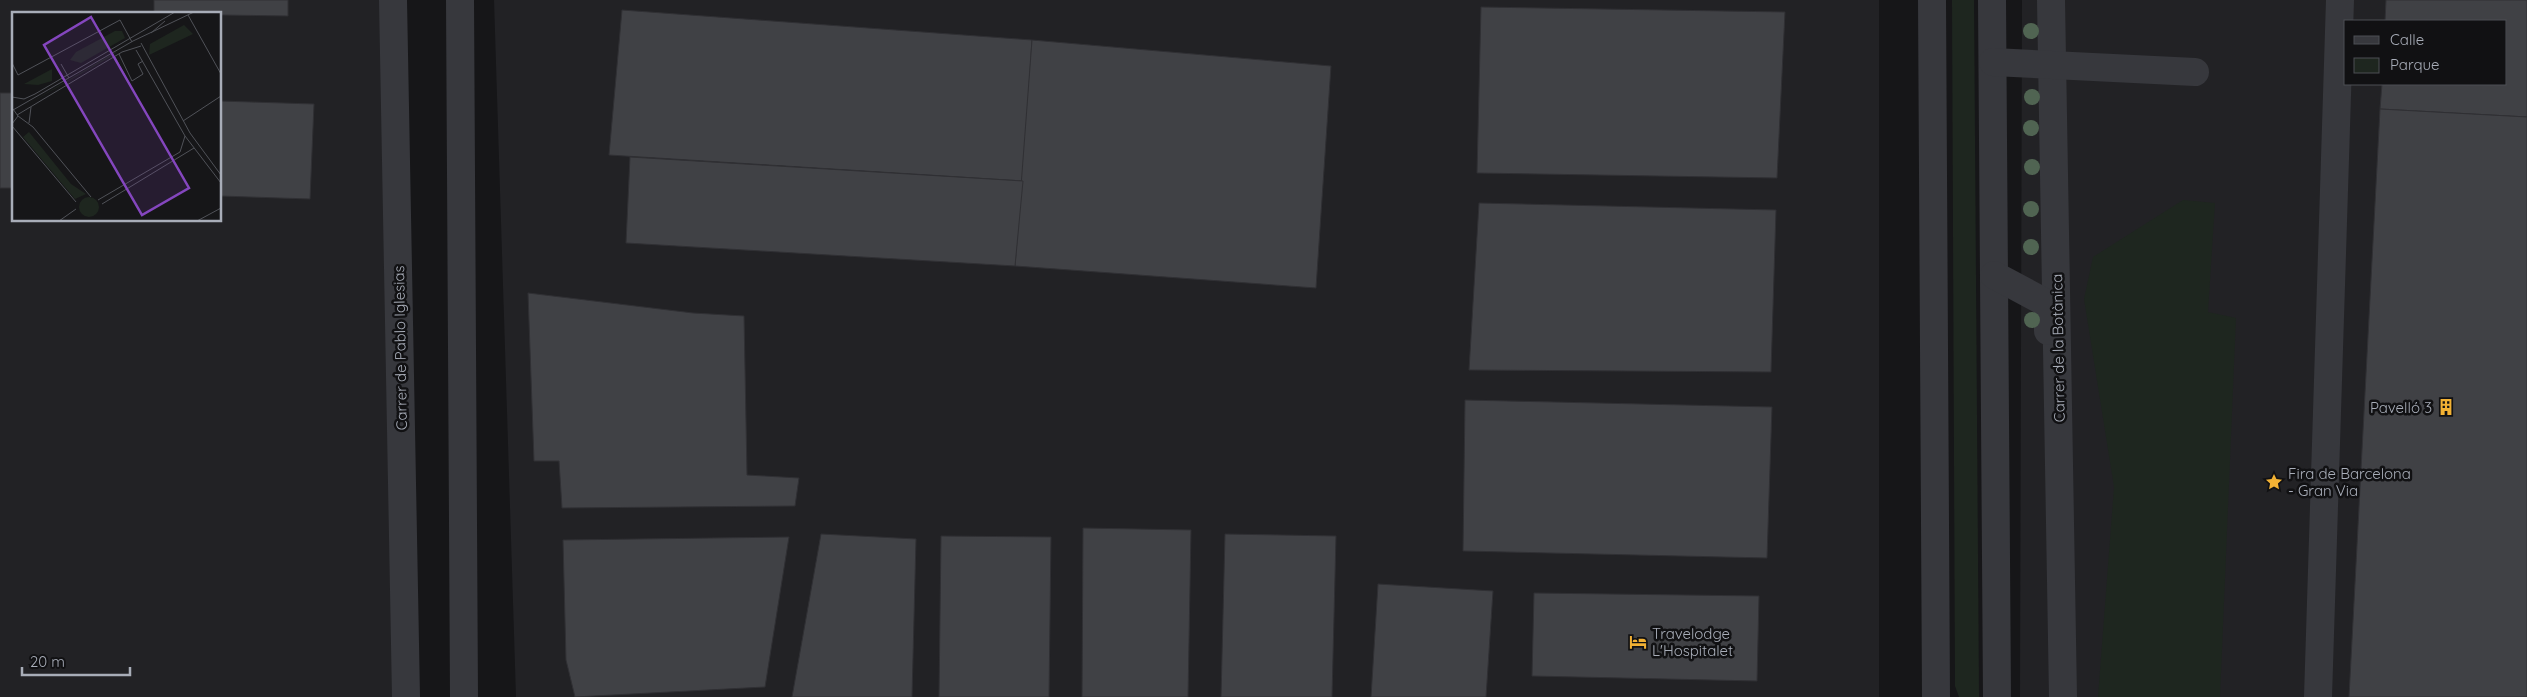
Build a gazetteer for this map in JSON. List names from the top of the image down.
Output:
{
  "streets": {
    "street": ["Carrer de Pablo Iglesias", "Carrer de la Botànica"]
  },
  "places": {
    "building": ["Pavelló 3"],
    "place": ["Fira de Barcelona - Gran Via"],
    "hotel": ["Travelodge L'Hospitalet"]
  },
  "legend": ["Calle", "Parque"],
  "scale_bar": "20 m"
}
